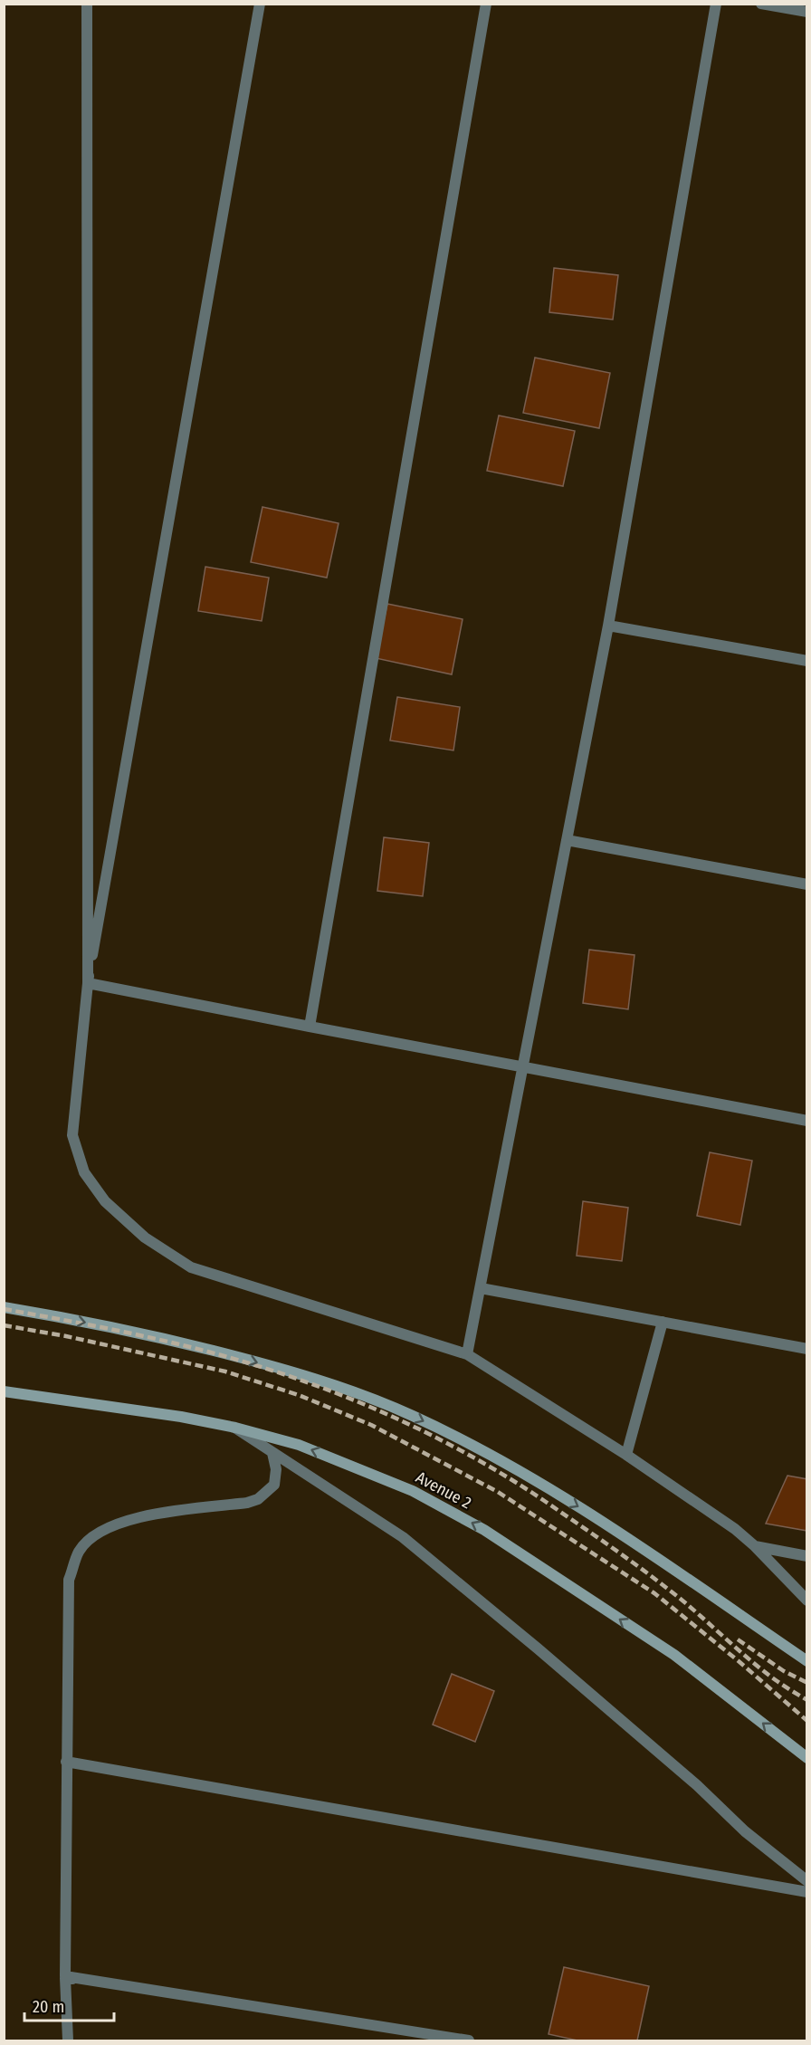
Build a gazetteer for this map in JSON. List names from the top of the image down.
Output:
{
  "streets": {
    "main road": ["Avenue 2"]
  },
  "scale_bar": "20 m"
}
